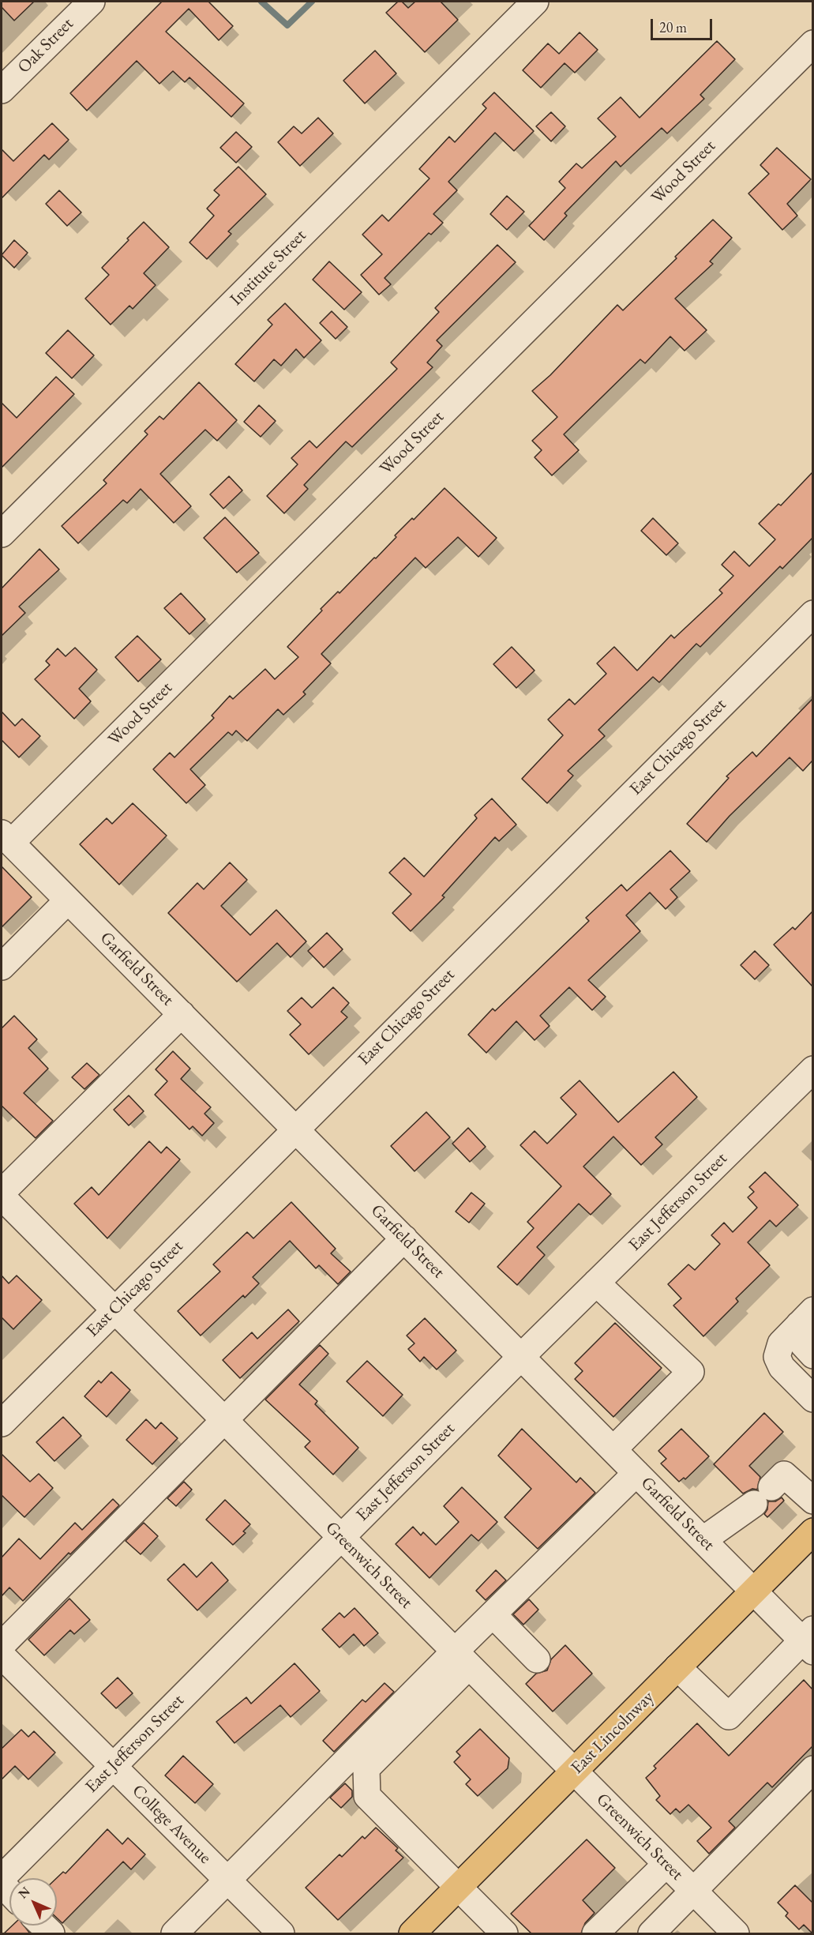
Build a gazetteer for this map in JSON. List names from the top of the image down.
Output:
{
  "streets": {
    "main road": ["East Lincolnway"],
    "street": [
      "Oak Street",
      "Wood Street",
      "Institute Street",
      "East Chicago Street",
      "Garfield Street",
      "East Jefferson Street",
      "Greenwich Street",
      "College Avenue"
    ]
  },
  "crossings": [
    ["Wood Street", "Garfield Street"],
    ["East Chicago Street", "Garfield Street"],
    ["East Chicago Street", "Greenwich Street"],
    ["Garfield Street", "East Jefferson Street"],
    ["Garfield Street", "East Lincolnway"],
    ["East Jefferson Street", "Greenwich Street"],
    ["East Jefferson Street", "College Avenue"],
    ["Greenwich Street", "East Lincolnway"]
  ],
  "scale_bar": "20 m",
  "north": "top left"
}
